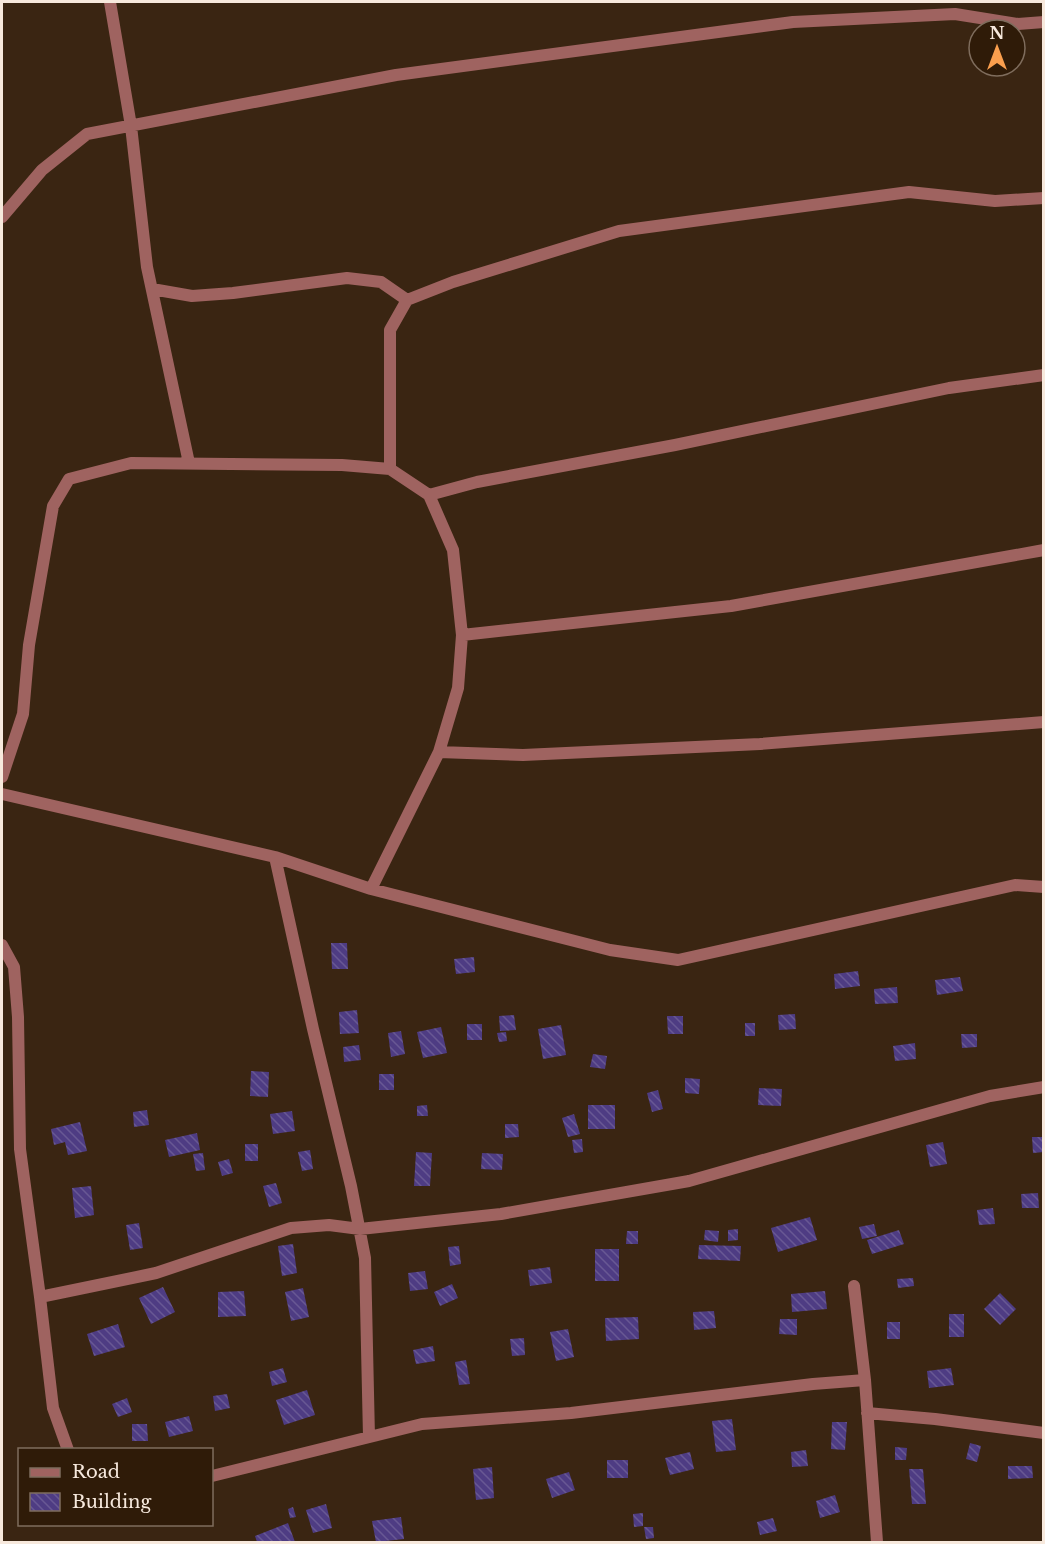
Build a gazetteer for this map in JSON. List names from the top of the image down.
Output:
{
  "legend": ["Road", "Building"],
  "north": "top"
}
